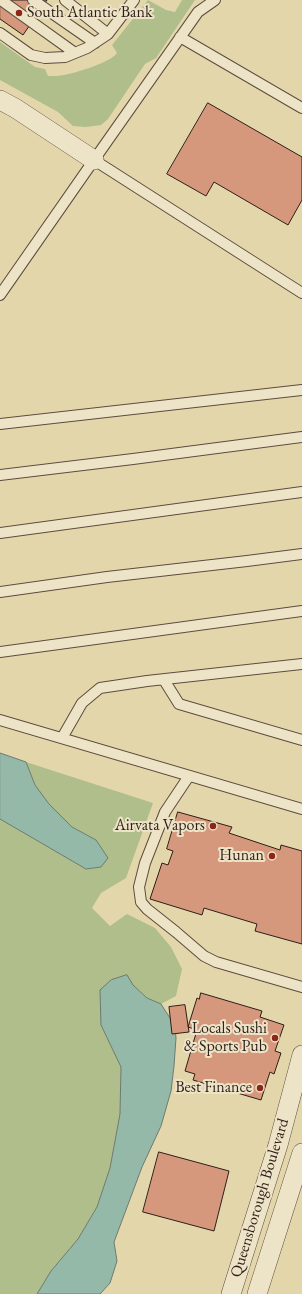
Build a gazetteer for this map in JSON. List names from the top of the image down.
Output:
{
  "streets": {
    "street": ["Queensborough Boulevard"]
  },
  "places": [
    "South Atlantic Bank",
    "Airvata Vapors",
    "Hunan",
    "Locals Sushi & Sports Pub",
    "Best Finance"
  ]
}
